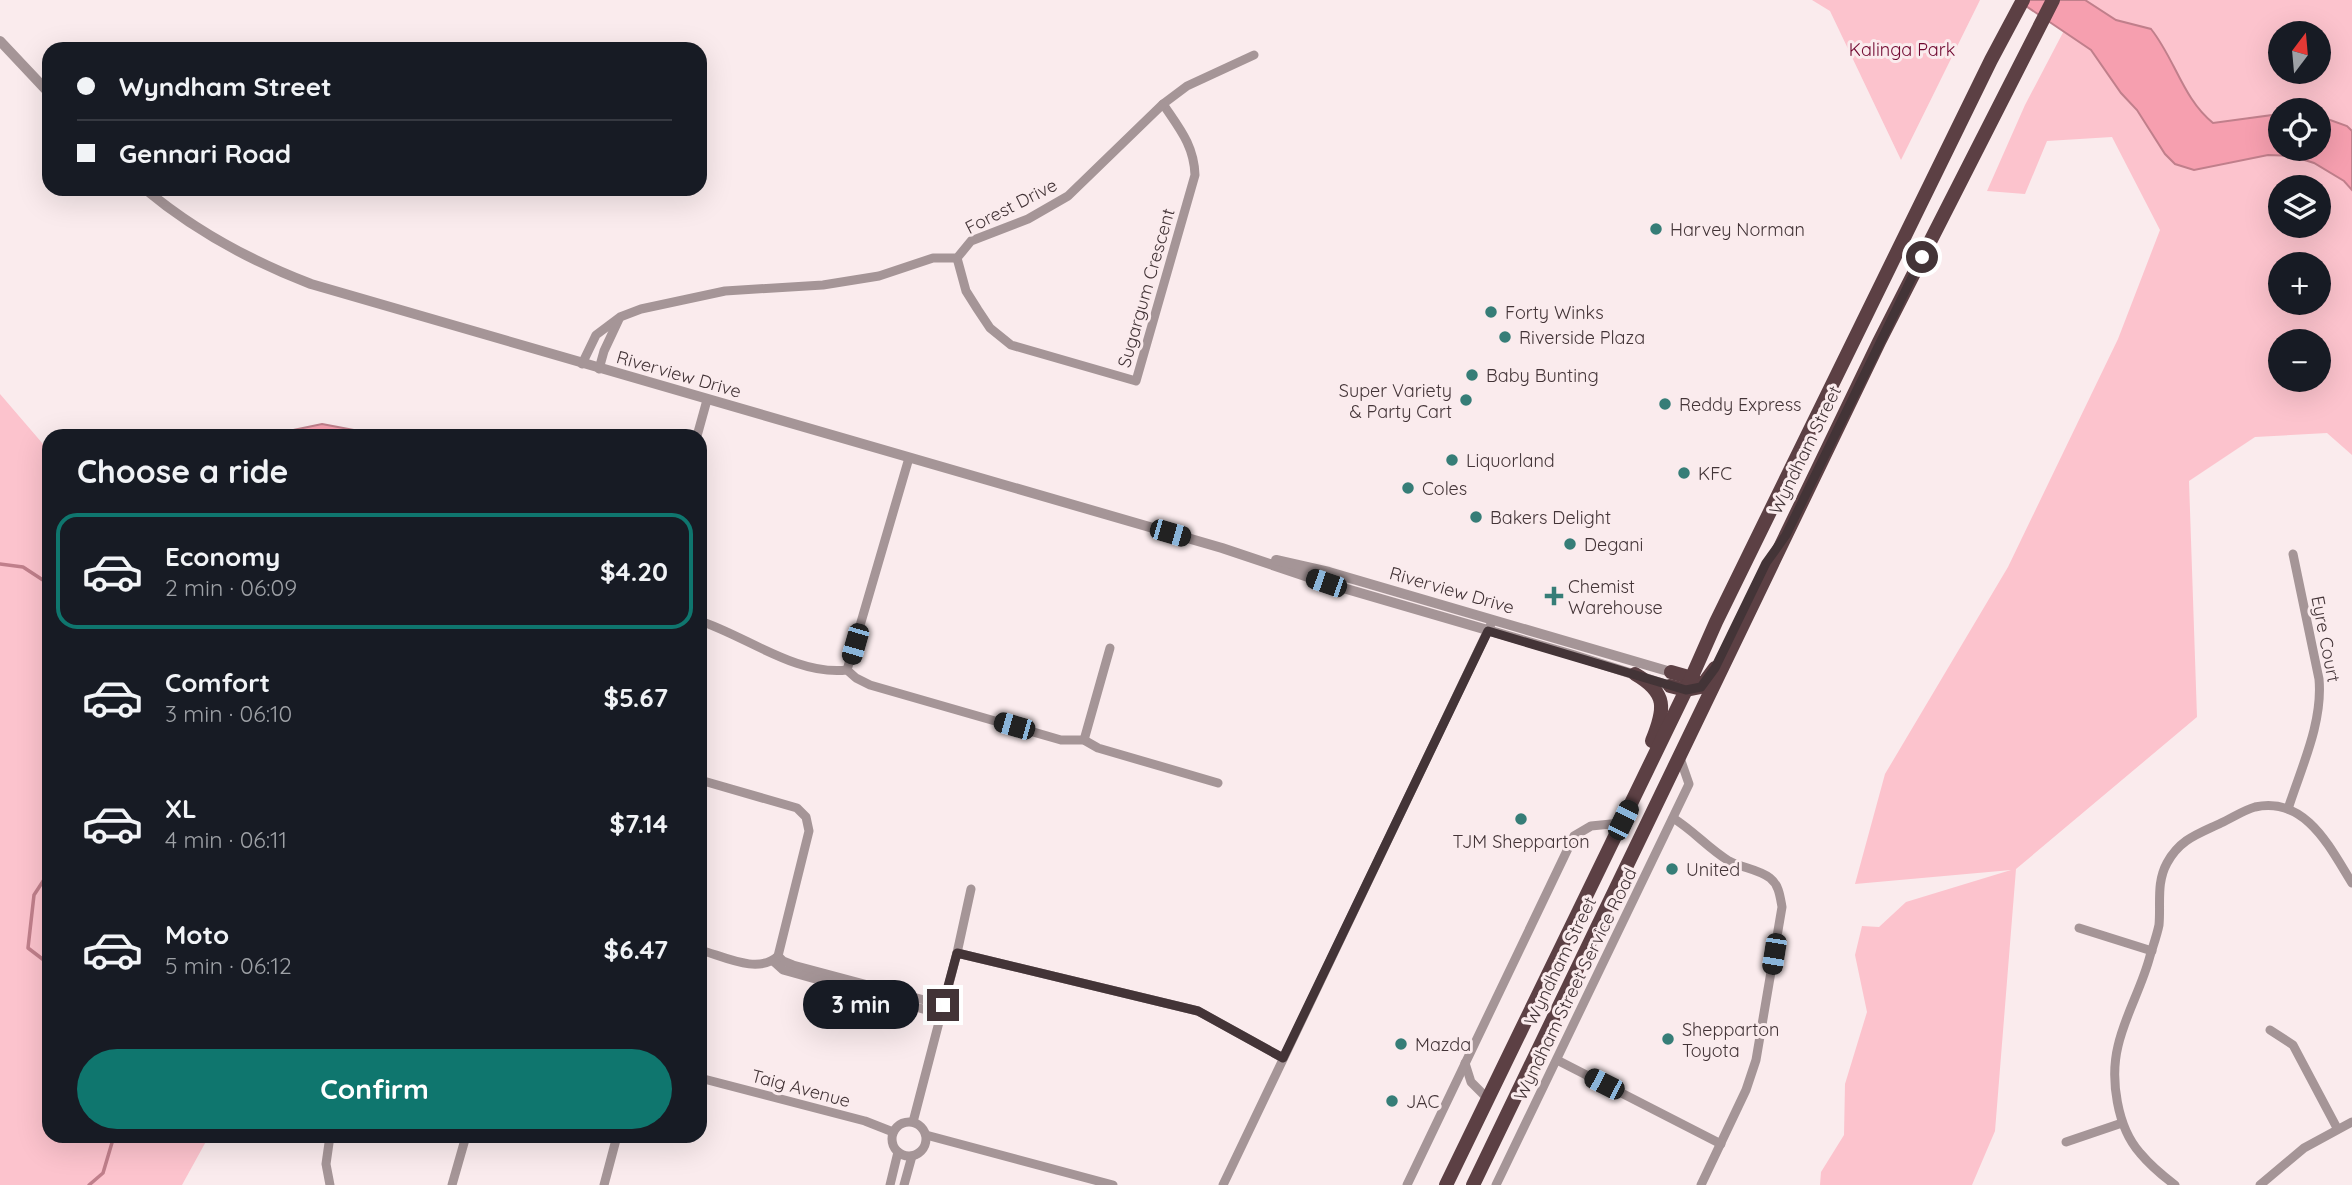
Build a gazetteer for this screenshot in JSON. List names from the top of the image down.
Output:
{
  "streets": {
    "highway": ["Wyndham Street"],
    "street": [
      "Forest Drive",
      "Sugargum Crescent",
      "Riverview Drive",
      "Eyre Court",
      "Wyndham Street Service Road",
      "Taig Avenue"
    ]
  },
  "crossings": [
    ["Forest Drive", "Sugargum Crescent"],
    ["Forest Drive", "Riverview Drive"],
    ["Wyndham Street", "Wyndham Street Service Road"]
  ],
  "parks": ["Kalinga Park"],
  "places": {
    "other": [
      "Harvey Norman",
      "Forty Winks",
      "Riverside Plaza",
      "Baby Bunting",
      "Super Variety & Party Cart",
      "Reddy Express",
      "Liquorland",
      "KFC",
      "Coles",
      "Bakers Delight",
      "Degani",
      "TJM Shepparton",
      "United",
      "Shepparton Toyota",
      "Mazda",
      "JAC"
    ],
    "health": ["Chemist Warehouse"]
  },
  "north": "top",
  "page": {
    "map_buttons": ["+", "−"],
    "banner": ["Wyndham Street", "Gennari Road"],
    "heading": "Choose a ride",
    "list": [
      {
        "name": "Economy",
        "note": "2 min · 06:09",
        "value": "$4.20"
      },
      {
        "name": "Comfort",
        "note": "3 min · 06:10",
        "value": "$5.67"
      },
      {
        "name": "XL",
        "note": "4 min · 06:11",
        "value": "$7.14"
      },
      {
        "name": "Moto",
        "note": "5 min · 06:12",
        "value": "$6.47"
      }
    ],
    "bubble": "3 min",
    "buttons": "Confirm"
  }
}
